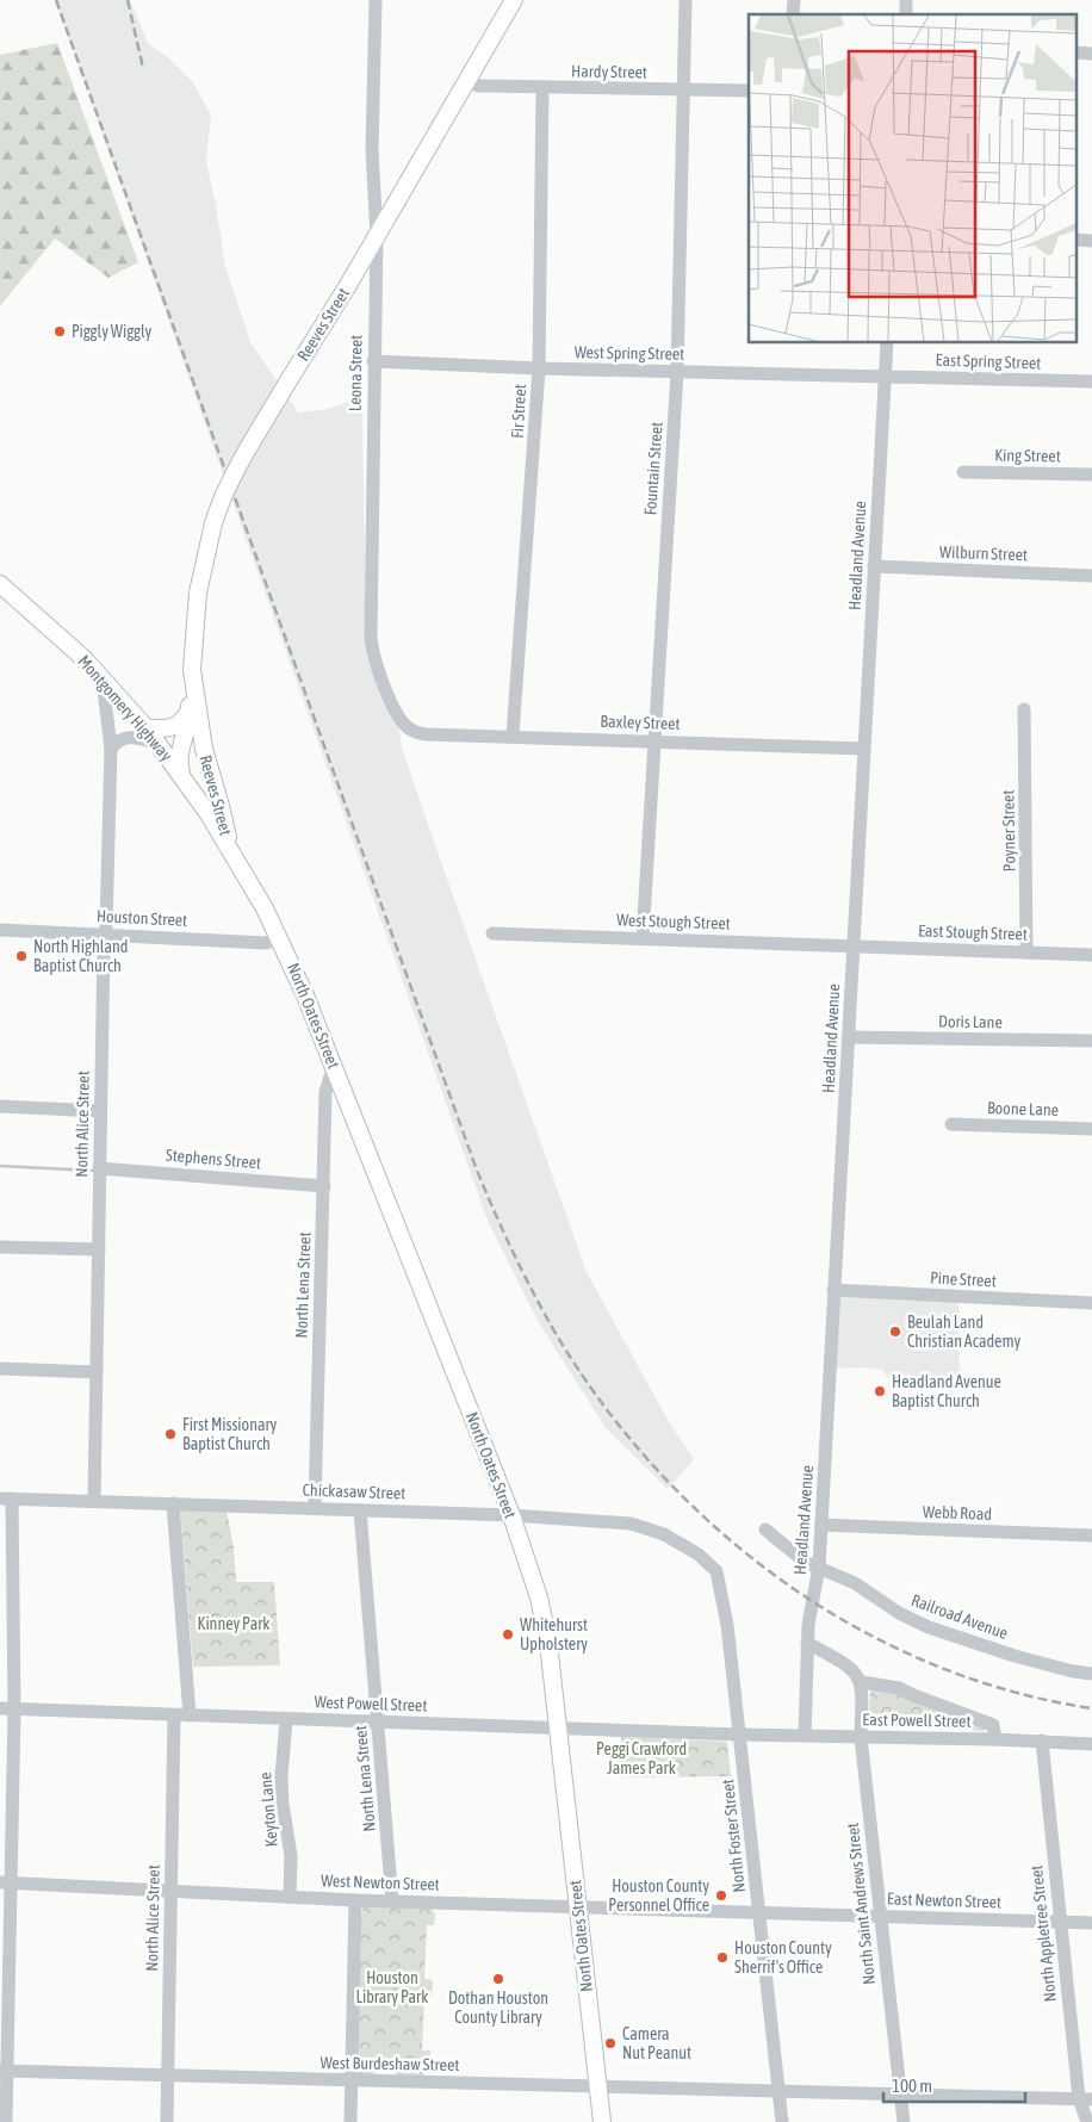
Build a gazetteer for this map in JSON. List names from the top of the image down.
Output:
{
  "streets": {
    "main road": ["Reeves Street", "Montgomery Highway", "North Oates Street"],
    "street": [
      "Hardy Street",
      "West Spring Street",
      "East Spring Street",
      "Leona Street",
      "Fir Street",
      "King Street",
      "Fountain Street",
      "Wilburn Street",
      "Headland Avenue",
      "Baxley Street",
      "Poyner Street",
      "Houston Street",
      "West Stough Street",
      "East Stough Street",
      "Doris Lane",
      "Boone Lane",
      "North Alice Street",
      "Stephens Street",
      "Pine Street",
      "North Lena Street",
      "Chickasaw Street",
      "Webb Road",
      "Railroad Avenue",
      "West Powell Street",
      "East Powell Street",
      "Keyton Lane",
      "North Foster Street",
      "West Newton Street",
      "East Newton Street",
      "North Saint Andrews Street",
      "North Appletree Street",
      "West Burdeshaw Street"
    ]
  },
  "crossings": [
    ["Hardy Street", "Reeves Street"],
    ["Hardy Street", "Fir Street"],
    ["Hardy Street", "Fountain Street"],
    ["Reeves Street", "Leona Street"],
    ["Reeves Street", "Montgomery Highway"],
    ["Reeves Street", "North Oates Street"],
    ["West Spring Street", "East Spring Street"],
    ["West Spring Street", "Leona Street"],
    ["West Spring Street", "Fir Street"],
    ["West Spring Street", "Fountain Street"],
    ["West Spring Street", "Headland Avenue"],
    ["East Spring Street", "Headland Avenue"],
    ["Leona Street", "Baxley Street"],
    ["Fir Street", "Baxley Street"],
    ["Fountain Street", "Baxley Street"],
    ["Fountain Street", "West Stough Street"],
    ["Wilburn Street", "Headland Avenue"],
    ["Headland Avenue", "Baxley Street"],
    ["Headland Avenue", "West Stough Street"],
    ["Headland Avenue", "East Stough Street"],
    ["Headland Avenue", "Doris Lane"],
    ["Headland Avenue", "Pine Street"],
    ["Headland Avenue", "Webb Road"],
    ["Headland Avenue", "Railroad Avenue"],
    ["Headland Avenue", "East Powell Street"],
    ["Montgomery Highway", "North Oates Street"],
    ["Montgomery Highway", "North Alice Street"],
    ["Poyner Street", "East Stough Street"],
    ["Houston Street", "North Oates Street"],
    ["Houston Street", "North Alice Street"],
    ["West Stough Street", "East Stough Street"],
    ["North Oates Street", "North Lena Street"],
    ["North Oates Street", "Chickasaw Street"],
    ["North Oates Street", "West Powell Street"],
    ["North Oates Street", "West Newton Street"],
    ["North Oates Street", "West Burdeshaw Street"],
    ["North Alice Street", "Stephens Street"],
    ["North Alice Street", "Chickasaw Street"],
    ["North Alice Street", "West Powell Street"],
    ["North Alice Street", "West Newton Street"],
    ["North Alice Street", "West Burdeshaw Street"],
    ["Stephens Street", "North Lena Street"],
    ["North Lena Street", "Chickasaw Street"],
    ["North Lena Street", "West Powell Street"],
    ["North Lena Street", "West Newton Street"],
    ["Chickasaw Street", "North Foster Street"],
    ["West Powell Street", "East Powell Street"],
    ["West Powell Street", "Keyton Lane"],
    ["West Powell Street", "North Foster Street"],
    ["East Powell Street", "North Foster Street"],
    ["East Powell Street", "North Saint Andrews Street"],
    ["East Powell Street", "North Appletree Street"],
    ["Keyton Lane", "West Newton Street"],
    ["North Foster Street", "West Newton Street"],
    ["North Foster Street", "East Newton Street"],
    ["North Foster Street", "West Burdeshaw Street"],
    ["West Newton Street", "East Newton Street"],
    ["East Newton Street", "North Saint Andrews Street"],
    ["East Newton Street", "North Appletree Street"],
    ["North Saint Andrews Street", "West Burdeshaw Street"],
    ["North Appletree Street", "West Burdeshaw Street"]
  ],
  "parks": ["Kinney Park", "Peggi Crawford James Park", "Houston Library Park"],
  "places": [
    "Piggly Wiggly",
    "North Highland Baptist Church",
    "Beulah Land Christian Academy",
    "Headland Avenue Baptist Church",
    "First Missionary Baptist Church",
    "Whitehurst Upholstery",
    "Houston County Personnel Office",
    "Houston County Sherrif's Office",
    "Dothan Houston County Library",
    "Camera Nut Peanut"
  ],
  "scale_bar": "100 m"
}
